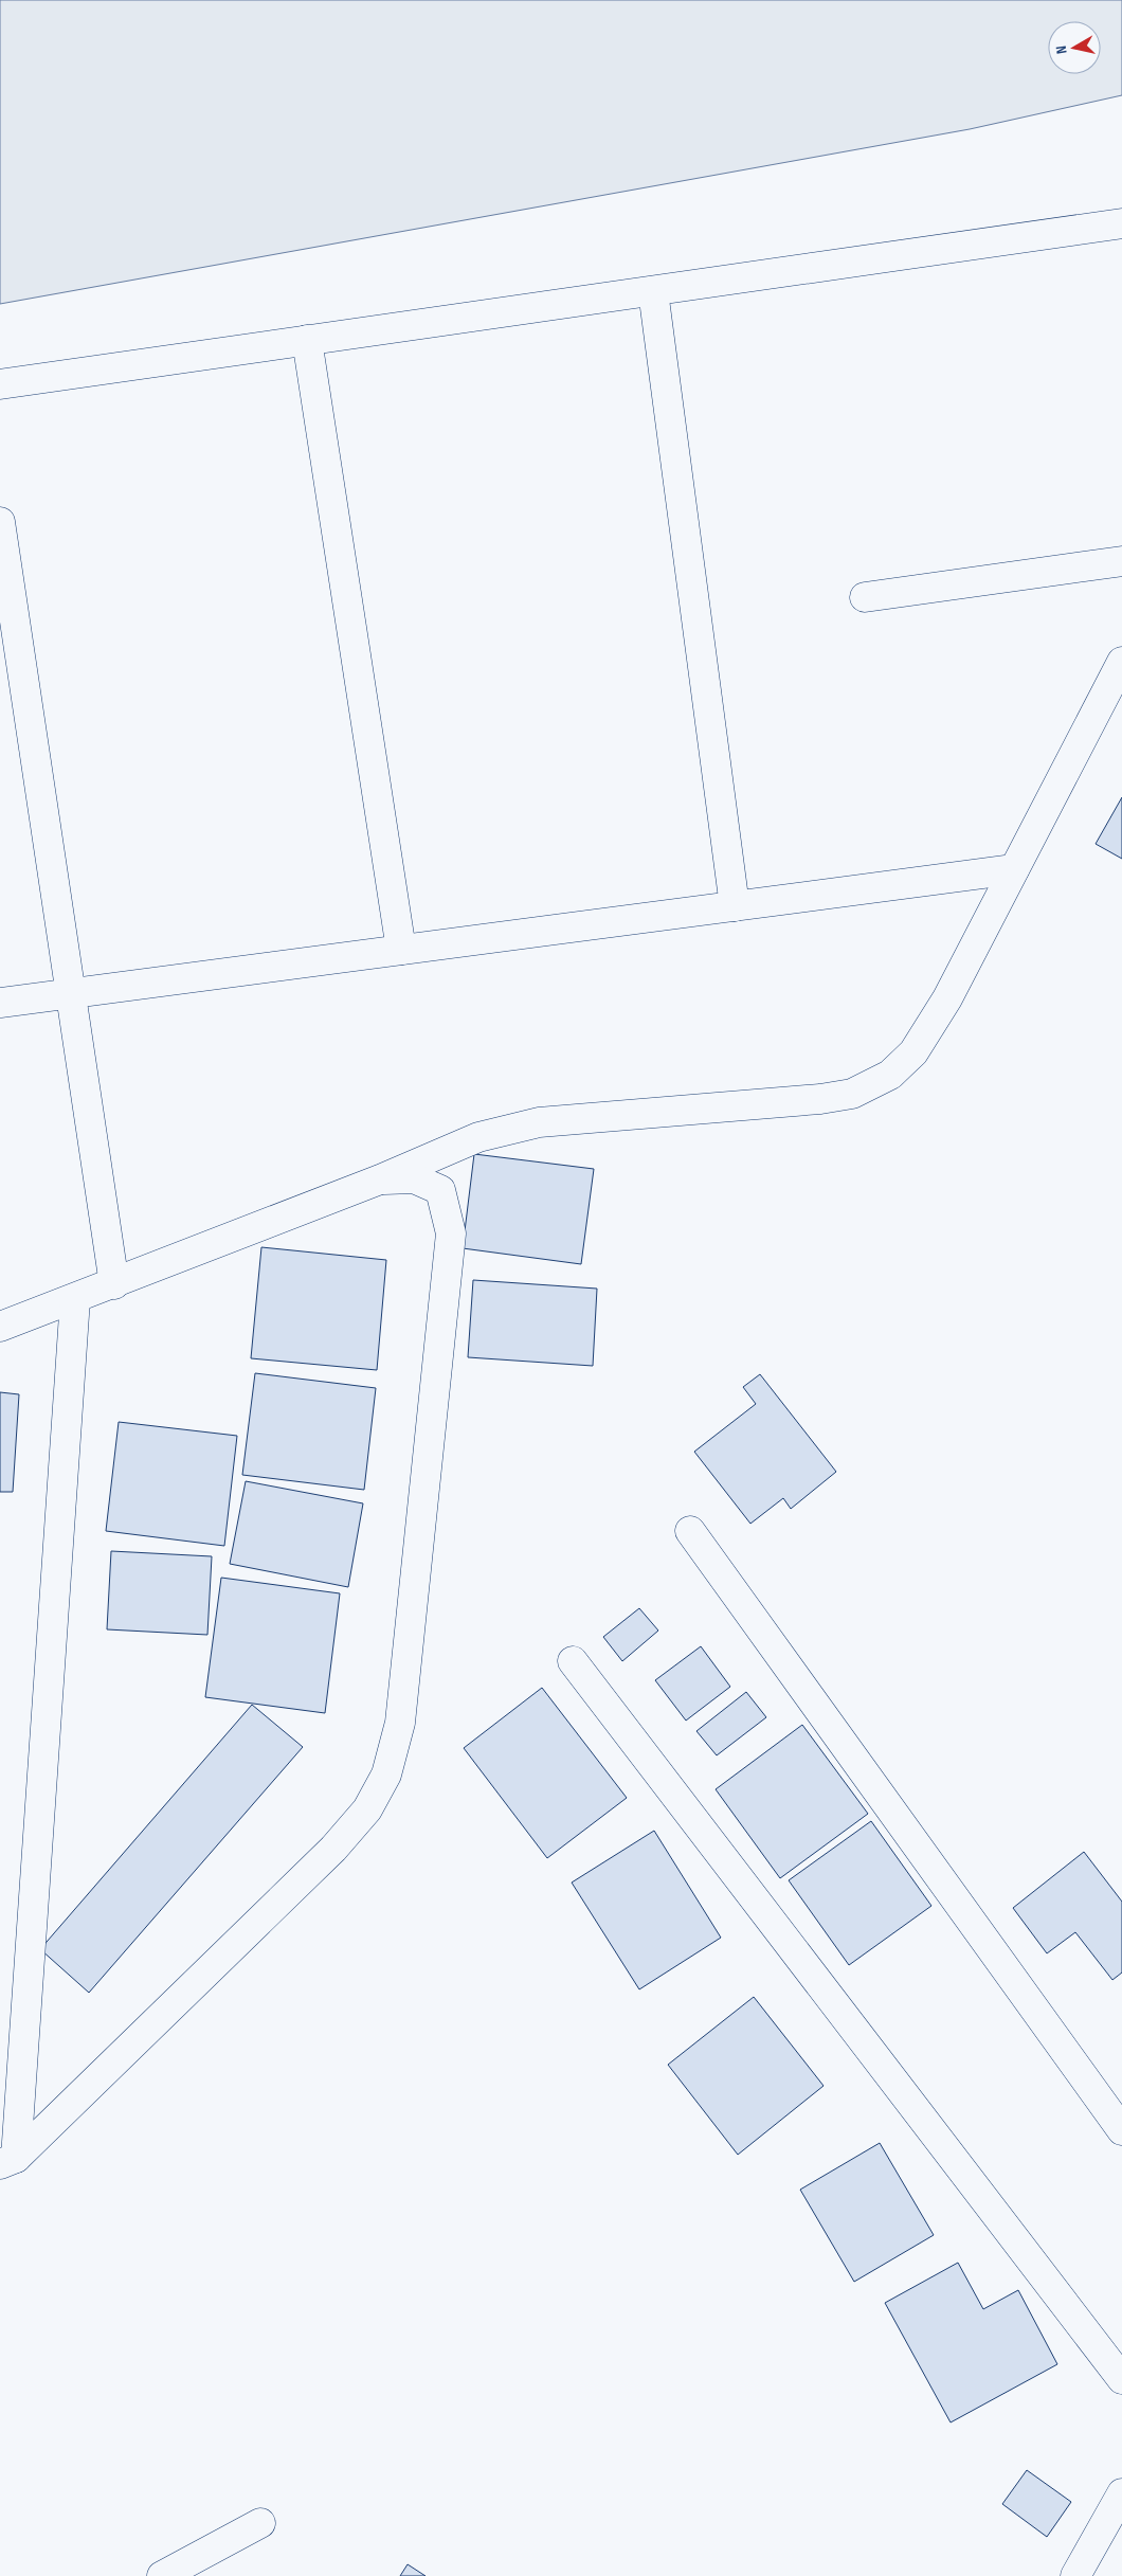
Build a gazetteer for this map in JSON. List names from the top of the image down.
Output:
{
  "north": "left"
}
